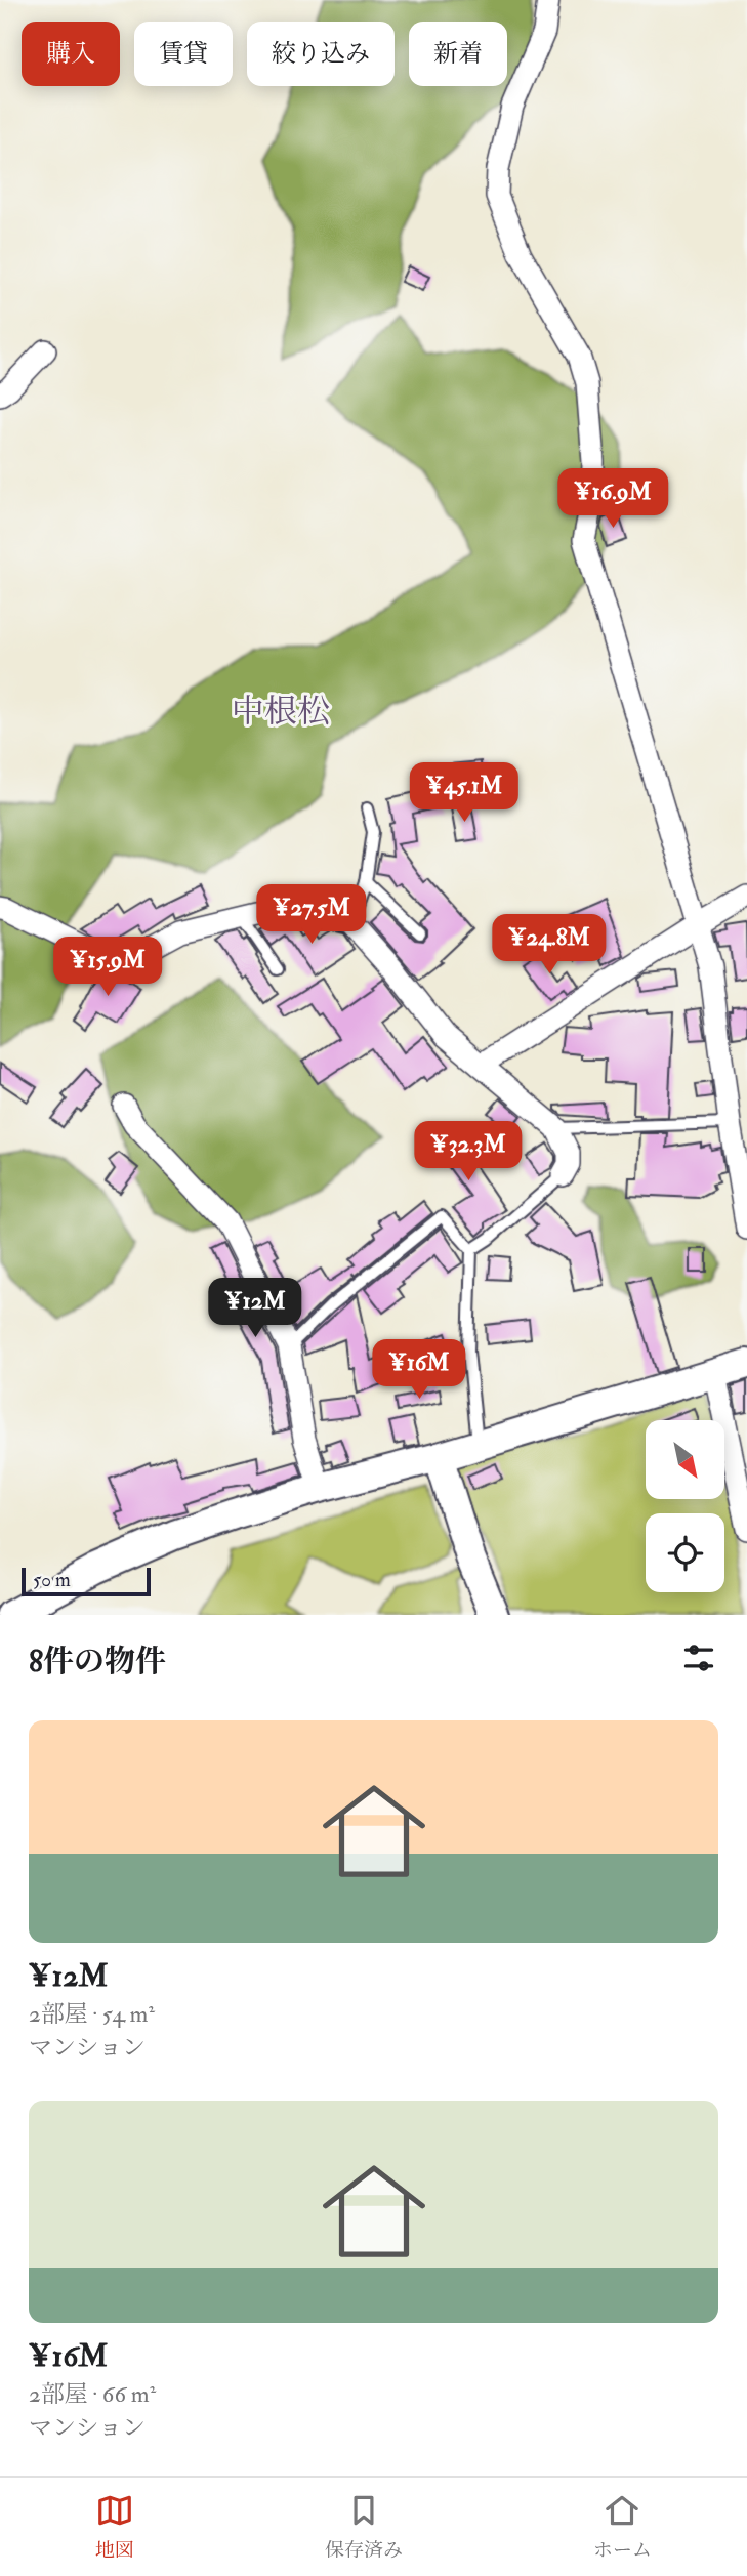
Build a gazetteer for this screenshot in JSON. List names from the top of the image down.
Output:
{
  "districts": ["中根松"],
  "scale_bar": "50 m",
  "north": "bottom right",
  "page": {
    "chip": [
      "購入",
      "賃貸",
      "絞り込み",
      "新着"
    ],
    "price": [
      "¥16.9M",
      "¥45.1M",
      "¥27.5M",
      "¥24.8M",
      "¥15.9M",
      "¥32.3M",
      "¥12M",
      "¥16M"
    ],
    "scale": "50 m",
    "heading": "8件の物件",
    "list": [
      {
        "name": "¥12M",
        "note": "2部屋 · 54 m² · マンション"
      },
      {
        "name": "¥16M",
        "note": "2部屋 · 66 m² · マンション"
      }
    ],
    "tabs": ["地図", "保存済み", "ホーム"]
  }
}
